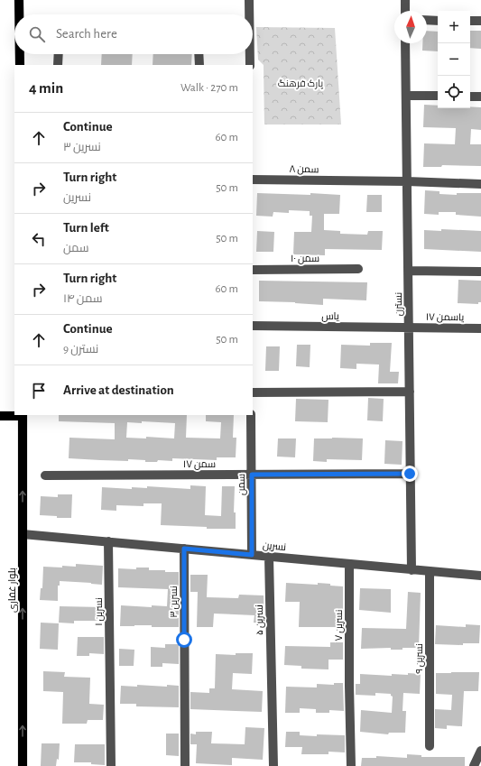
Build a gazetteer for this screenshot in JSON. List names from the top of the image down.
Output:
{
  "streets": {
    "main road": ["بلوار غفاری"],
    "street": [
      "سمن ۸",
      "سمن ۱۰",
      "نسترن",
      "یاس",
      "یاسمن ۱۷",
      "سمن ۱۷",
      "سمن",
      "نسرین",
      "نسرین ۳",
      "نسرین ۱",
      "نسرین ۵",
      "نسرین ۷",
      "نسرین ۹"
    ]
  },
  "crossings": [
    ["سمن ۸", "نسترن"],
    ["نسترن", "یاس"],
    ["نسترن", "یاسمن ۱۷"],
    ["نسترن", "سمن ۱۷"],
    ["نسترن", "نسرین"],
    ["یاس", "یاسمن ۱۷"],
    ["سمن ۱۷", "سمن"],
    ["سمن", "نسرین"],
    ["نسرین", "بلوار غفاری"],
    ["نسرین", "نسرین ۳"],
    ["نسرین", "نسرین ۱"],
    ["نسرین", "نسرین ۵"],
    ["نسرین", "نسرین ۷"],
    ["نسرین", "نسرین ۹"]
  ],
  "one_way": ["بلوار غفاری"],
  "parks": ["پارک فرهنگ"],
  "north": "top",
  "page": {
    "map_buttons": ["+", "−"],
    "search": "Search here",
    "heading": ["4 min", "Walk · 270 m"],
    "list": [
      ["Continue", "نسرین ۳", "60 m"],
      ["Turn right", "نسرین", "50 m"],
      ["Turn left", "سمن", "50 m"],
      ["Turn right", "سمن ۱۴", "60 m"],
      ["Continue", "نسترن 9", "50 m"],
      "Arrive at destination"
    ]
  }
}
